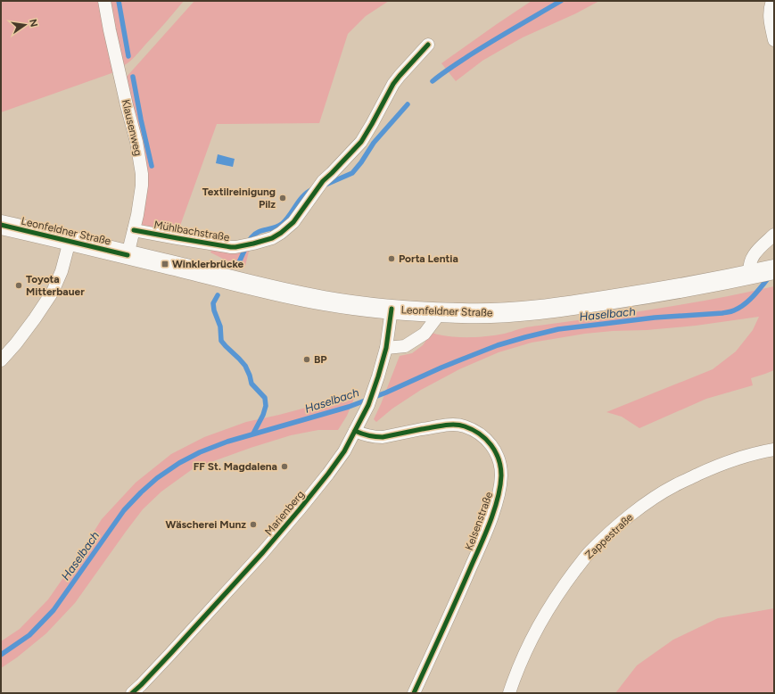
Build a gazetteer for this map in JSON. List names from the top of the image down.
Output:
{
  "streets": {
    "main road": ["Leonfeldner Straße"],
    "street": [
      "Klausenweg",
      "Mühlbachstraße",
      "Marienberg",
      "Kelsenstraße",
      "Zappestraße"
    ]
  },
  "crossings": [
    ["Klausenweg", "Leonfeldner Straße"],
    ["Klausenweg", "Mühlbachstraße"],
    ["Leonfeldner Straße", "Marienberg"],
    ["Marienberg", "Kelsenstraße"]
  ],
  "water": ["Haselbach"],
  "places": {
    "other": [
      "Textilreinigung Pilz",
      "Porta Lentia",
      "Toyota Mitterbauer",
      "BP",
      "FF St. Magdalena",
      "Wäscherei Munz"
    ],
    "transit": ["Winklerbrücke"]
  },
  "north": "right"
}
